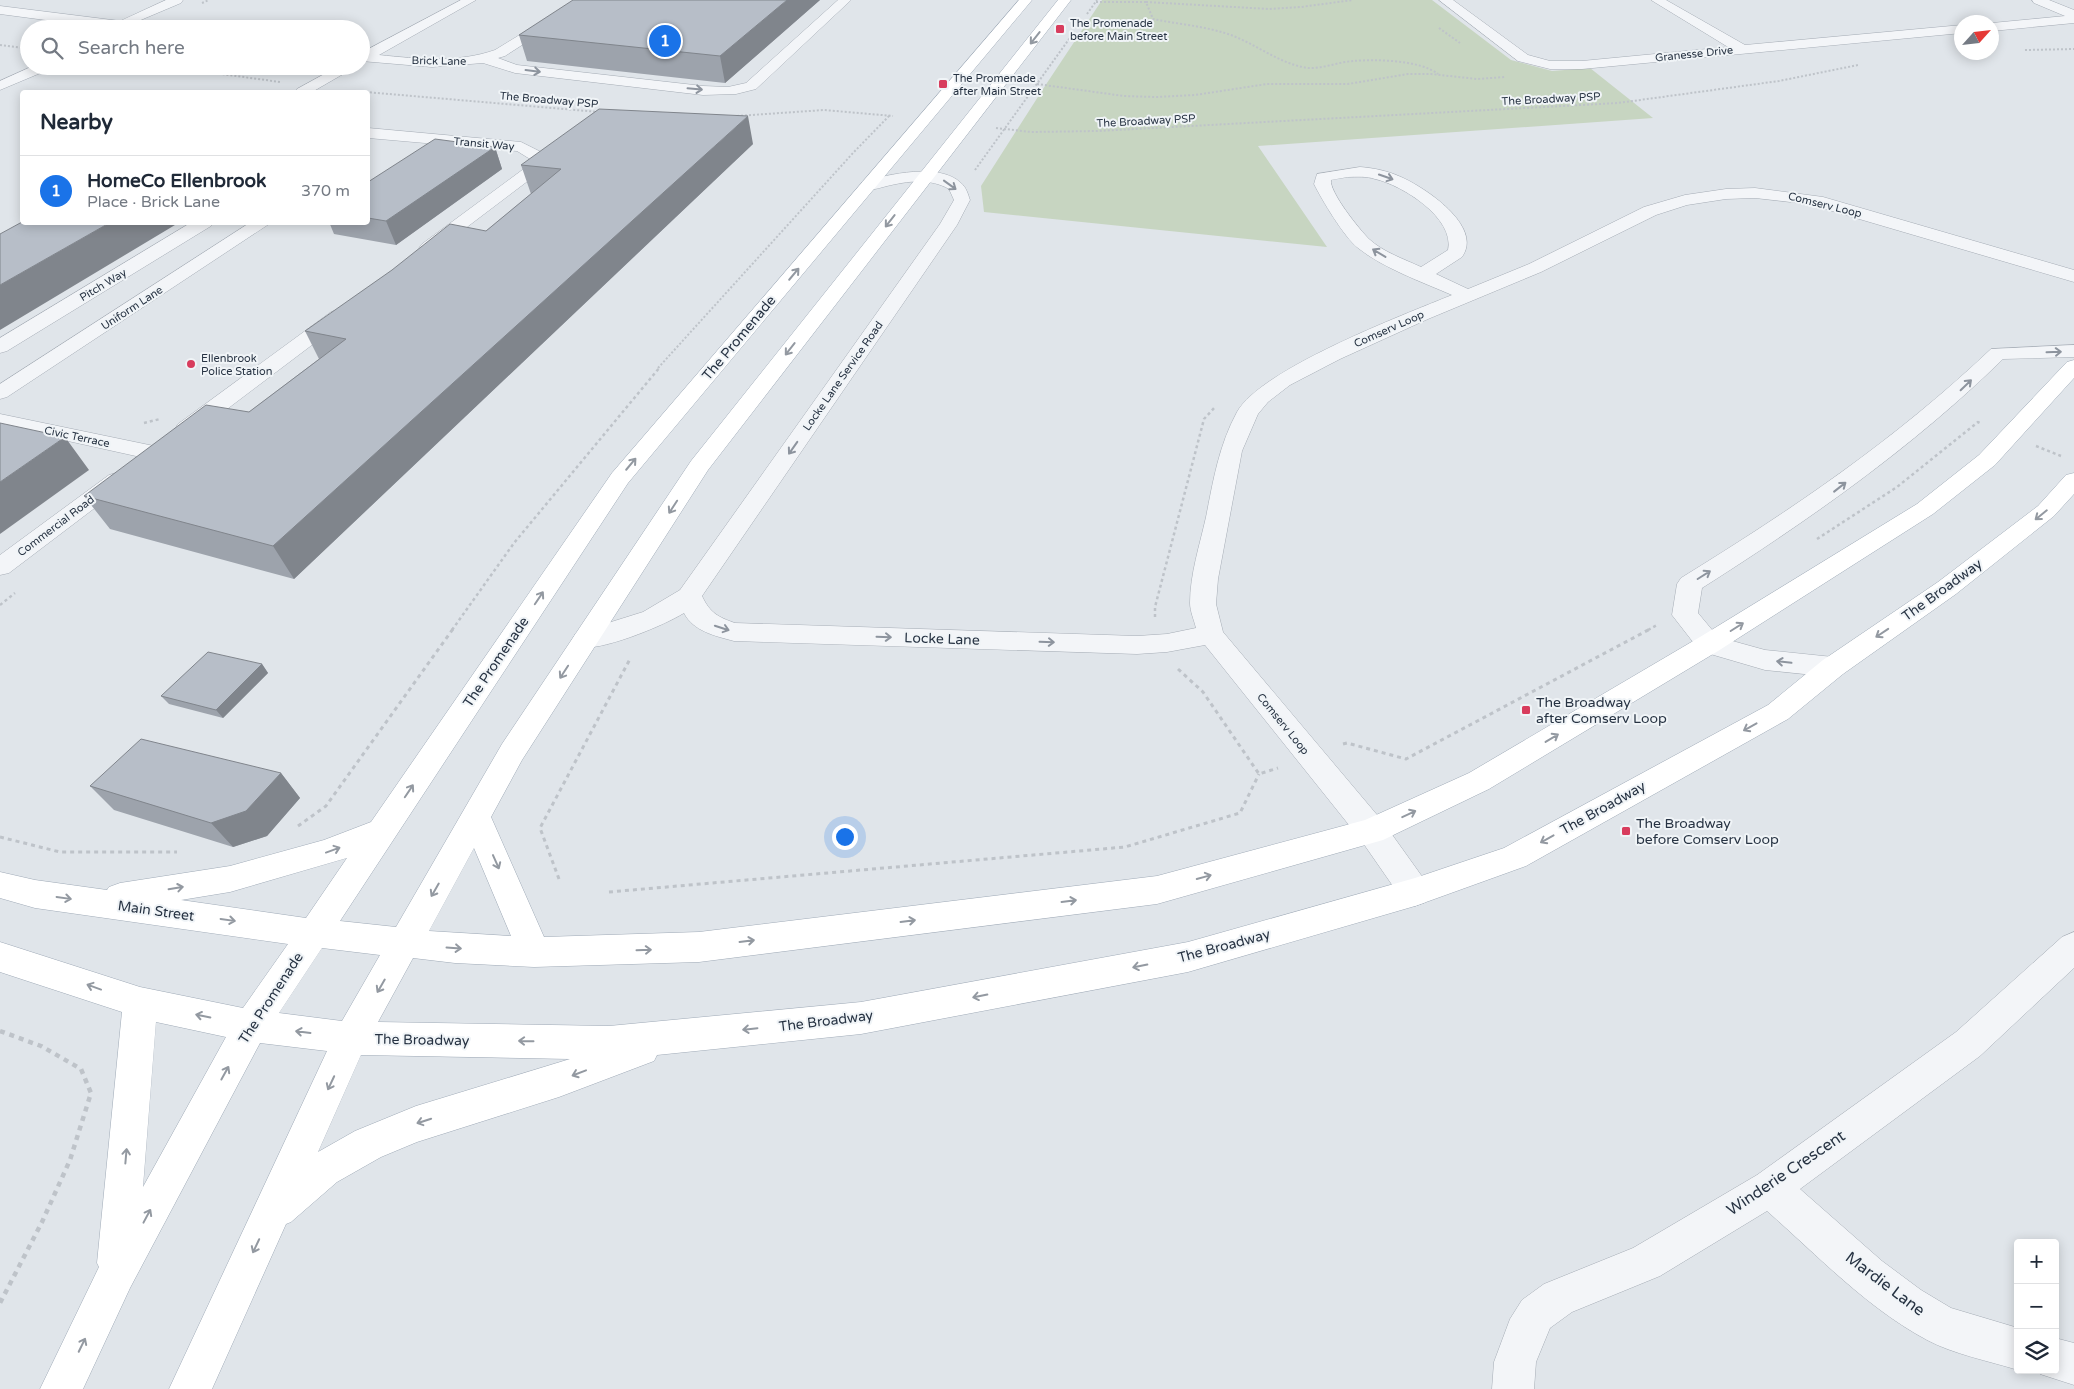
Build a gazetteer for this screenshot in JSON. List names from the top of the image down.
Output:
{
  "streets": {
    "main road": ["The Promenade", "The Broadway", "Main Street"],
    "street": [
      "Granesse Drive",
      "Brick Lane",
      "Transit Way",
      "Comserv Loop",
      "Pitch Way",
      "Uniform Lane",
      "Locke Lane Service Road",
      "Civic Terrace",
      "Commercial Road",
      "Locke Lane",
      "Winderie Crescent",
      "Mardie Lane"
    ],
    "path": ["The Broadway PSP"]
  },
  "crossings": [
    ["Comserv Loop", "The Broadway"],
    ["Comserv Loop", "Locke Lane"],
    ["The Promenade", "Locke Lane Service Road"],
    ["The Promenade", "The Broadway"],
    ["The Promenade", "Main Street"],
    ["Locke Lane Service Road", "Locke Lane"],
    ["Civic Terrace", "Commercial Road"],
    ["Winderie Crescent", "Mardie Lane"]
  ],
  "one_way": ["Locke Lane Service Road", "Locke Lane"],
  "places": {
    "transit": [
      "The Promenade before Main Street",
      "The Promenade after Main Street",
      "The Broadway after Comserv Loop",
      "The Broadway before Comserv Loop"
    ],
    "other": ["Ellenbrook Police Station"]
  },
  "north": "top right",
  "page": {
    "search": "Search here",
    "pins": "1",
    "heading": "Nearby",
    "list": [
      {
        "mark": "1",
        "name": "HomeCo Ellenbrook",
        "note": "Place · Brick Lane",
        "value": "370 m"
      }
    ],
    "map_buttons": ["+", "−"]
  }
}
